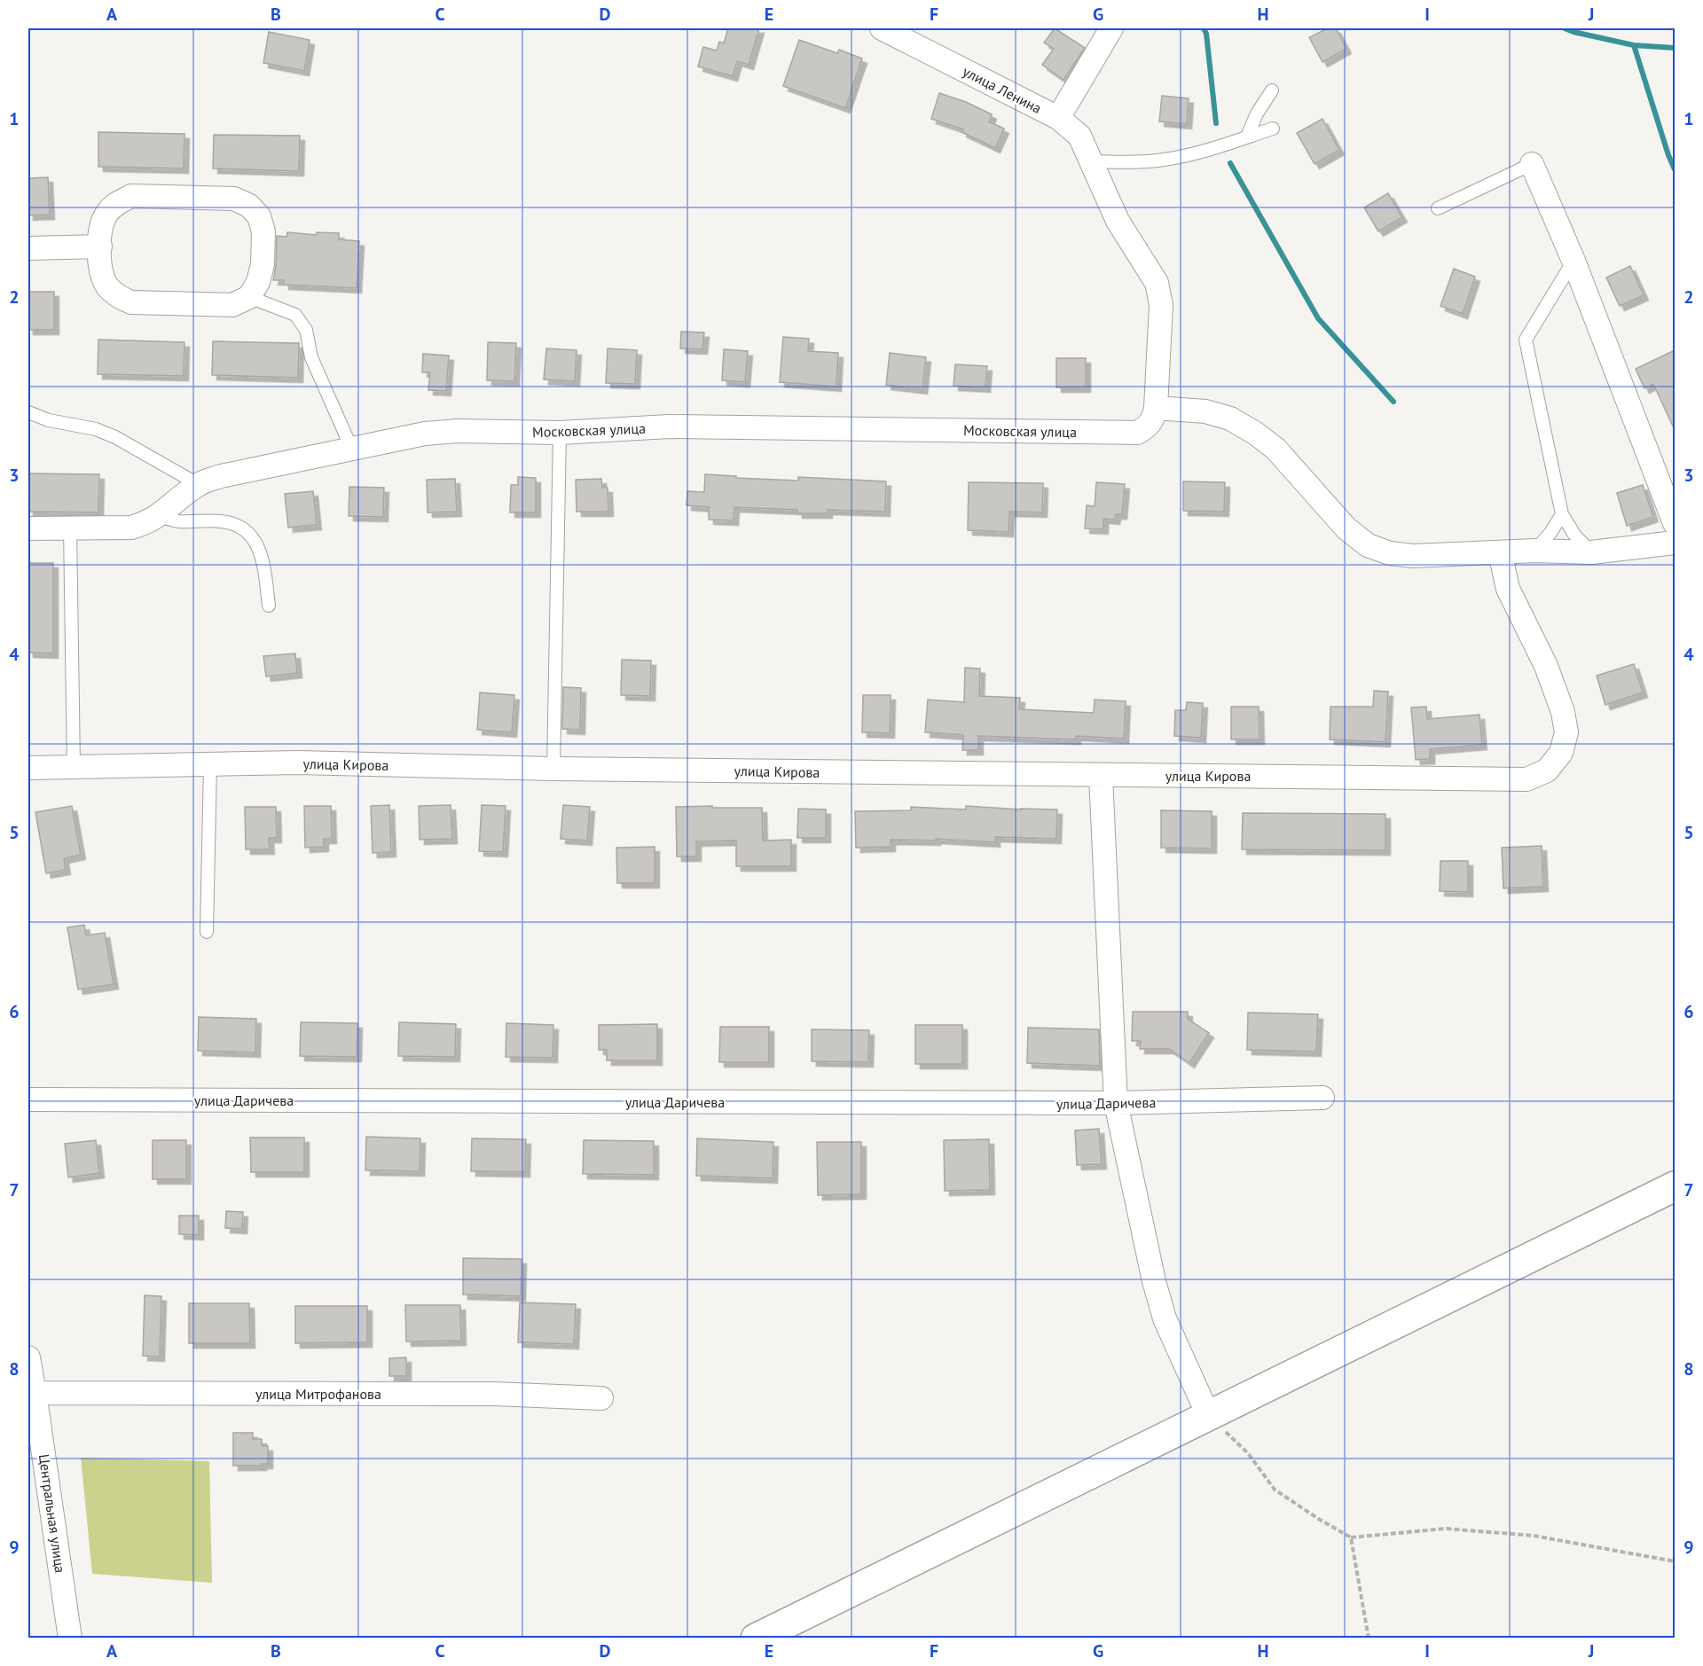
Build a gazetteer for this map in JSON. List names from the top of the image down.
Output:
{
  "streets": {
    "street": [
      "улица Ленина",
      "Московская улица",
      "улица Кирова",
      "улица Даричева",
      "улица Митрофанова",
      "Центральная улица"
    ]
  },
  "crossings": [
    ["улица Митрофанова", "Центральная улица"]
  ],
  "grid": {
    "columns": [
      "A",
      "B",
      "C",
      "D",
      "E",
      "F",
      "G",
      "H",
      "I",
      "J"
    ],
    "rows": [
      "1",
      "2",
      "3",
      "4",
      "5",
      "6",
      "7",
      "8",
      "9"
    ]
  }
}
